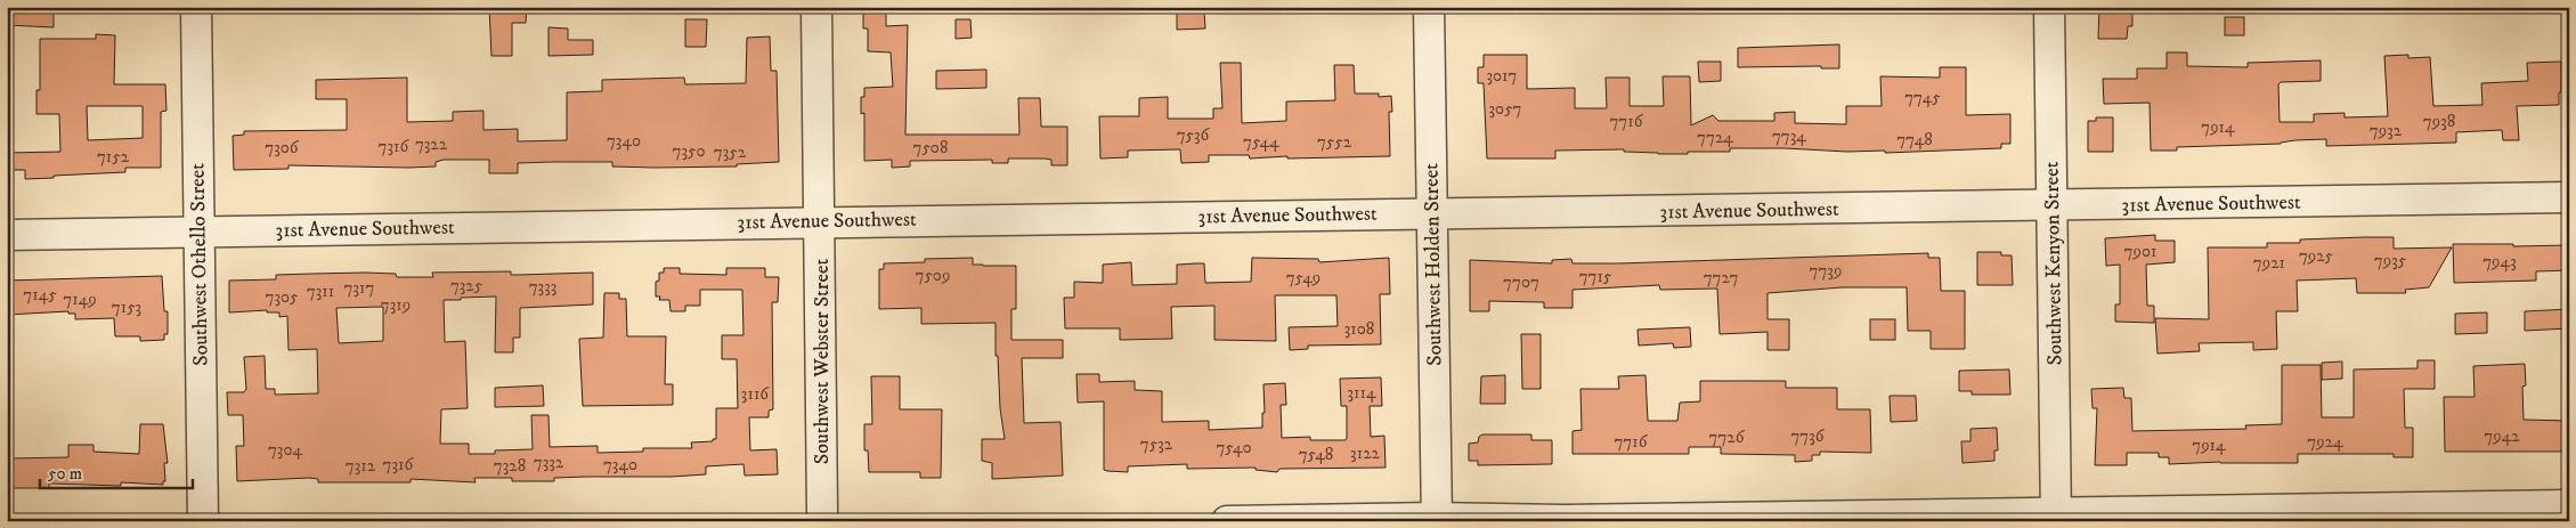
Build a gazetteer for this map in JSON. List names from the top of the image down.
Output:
{
  "streets": {
    "street": [
      "31st Avenue Southwest",
      "Southwest Kenyon Street",
      "Southwest Othello Street",
      "Southwest Holden Street",
      "Southwest Webster Street"
    ]
  },
  "crossings": [
    ["31st Avenue Southwest", "Southwest Kenyon Street"],
    ["31st Avenue Southwest", "Southwest Othello Street"],
    ["31st Avenue Southwest", "Southwest Holden Street"],
    ["31st Avenue Southwest", "Southwest Webster Street"]
  ],
  "house_numbers": [
    "3017",
    "7745",
    "3057",
    "7716",
    "7938",
    "7914",
    "7932",
    "7536",
    "7734",
    "7724",
    "7748",
    "7340",
    "7544",
    "7552",
    "7322",
    "7316",
    "7306",
    "7508",
    "7350",
    "7352",
    "7152",
    "7901",
    "7925",
    "7935",
    "7943",
    "7921",
    "7739",
    "7509",
    "7715",
    "7549",
    "7727",
    "7707",
    "7325",
    "7333",
    "7317",
    "7311",
    "7145",
    "7305",
    "7149",
    "7319",
    "7153",
    "3108",
    "3114",
    "3116",
    "7736",
    "7942",
    "7726",
    "7716",
    "7924",
    "7532",
    "7914",
    "7540",
    "7304",
    "3122",
    "7548",
    "7332",
    "7316",
    "7340",
    "7312",
    "7328"
  ],
  "scale_bar": "50 m"
}
